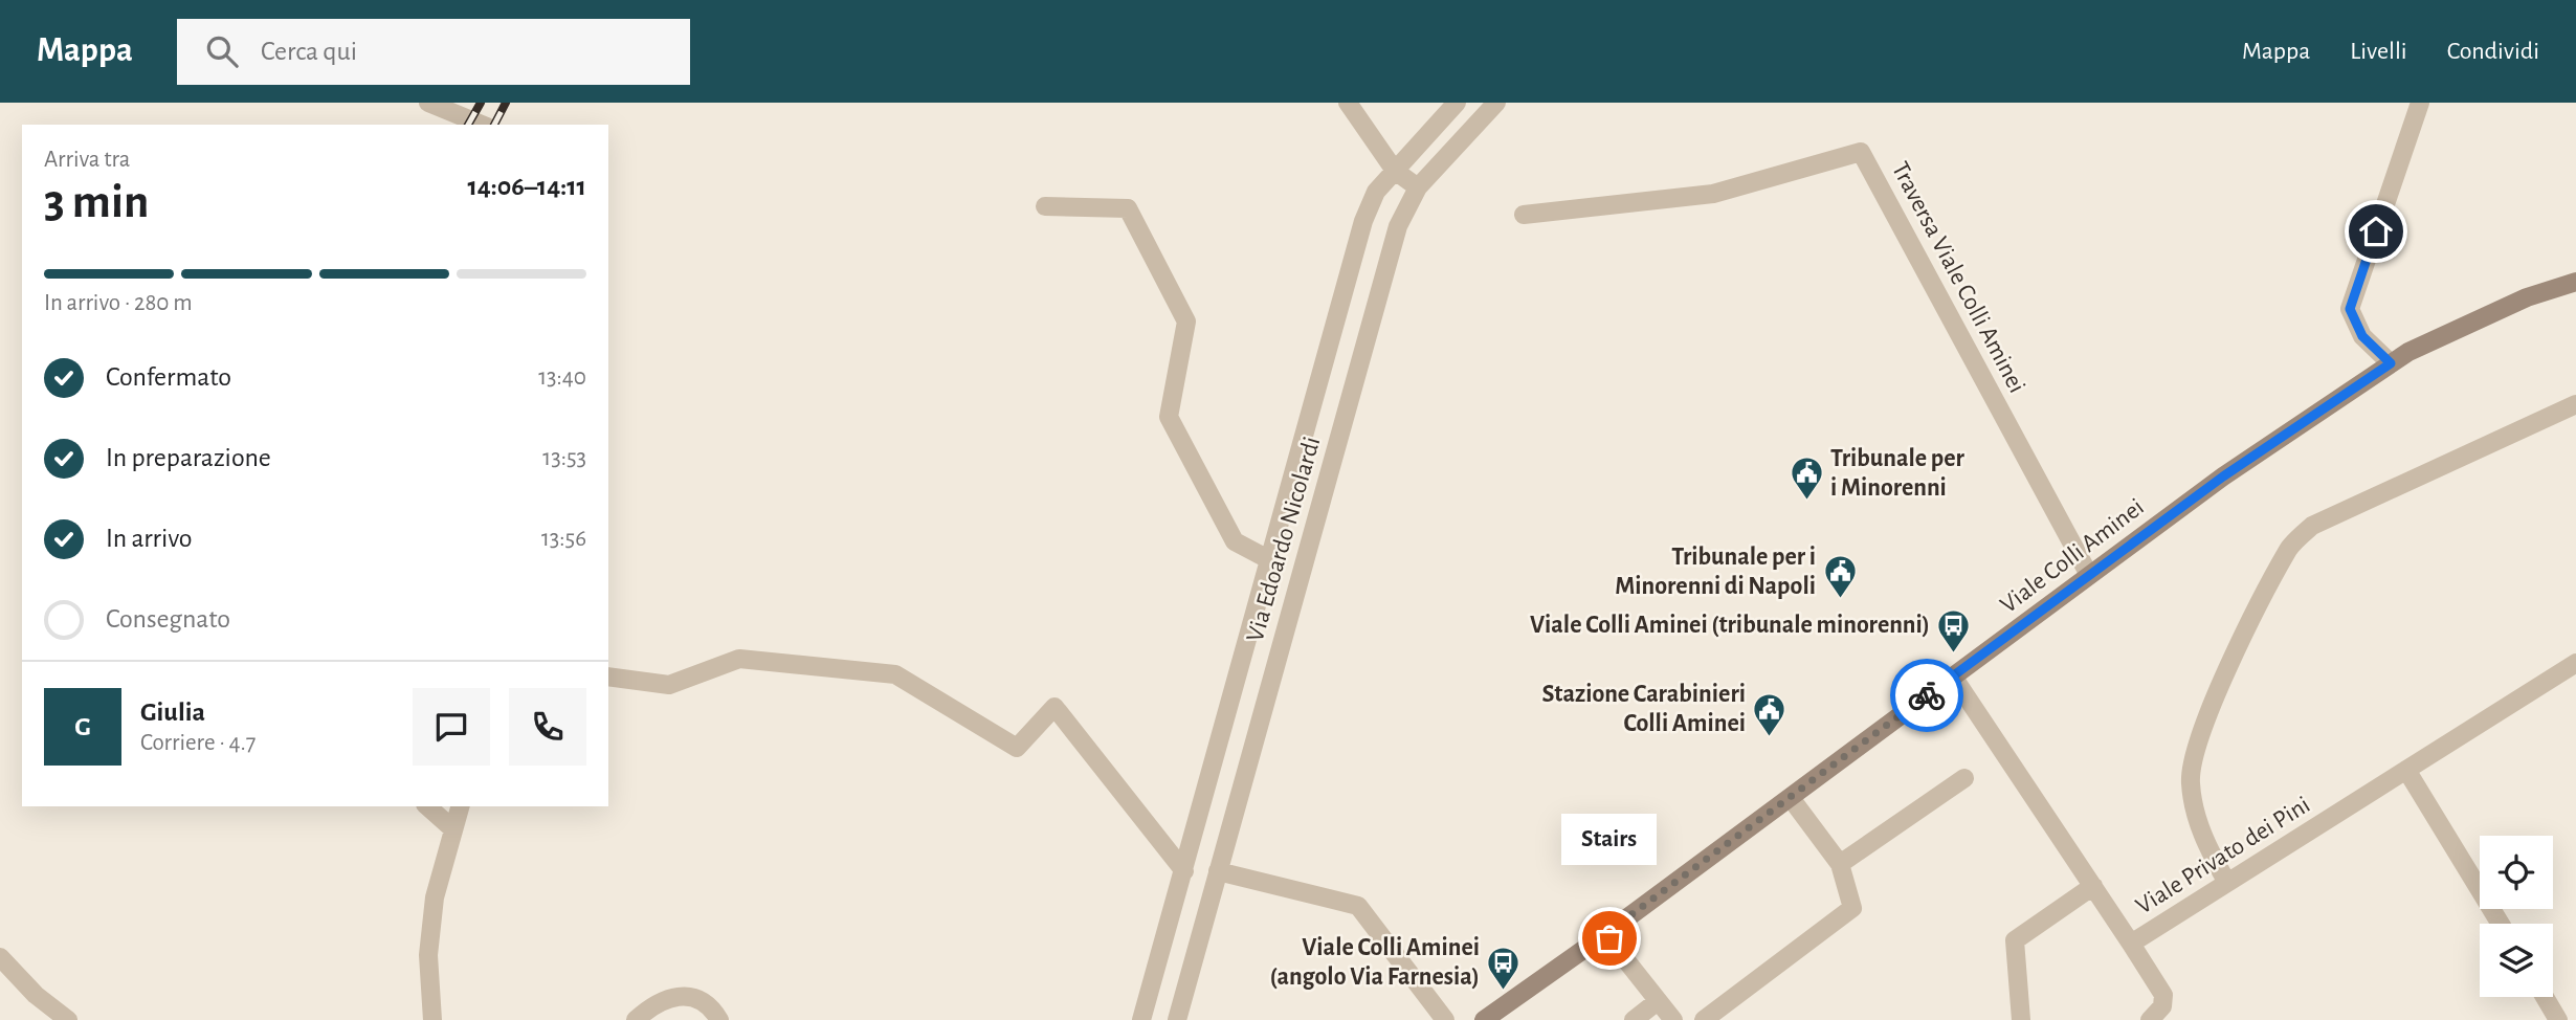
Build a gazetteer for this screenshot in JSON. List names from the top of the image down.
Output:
{
  "streets": {
    "main road": ["Viale Colli Aminei"],
    "street": ["Traversa Viale Colli Aminei", "Via Edoardo Nicolardi", "Viale Privato dei Pini"]
  },
  "crossings": [
    ["Traversa Viale Colli Aminei", "Viale Colli Aminei"],
    ["Viale Colli Aminei", "Viale Privato dei Pini"]
  ],
  "places": {
    "public building": ["Tribunale per i Minorenni", "Tribunale per i Minorenni di Napoli", "Stazione Carabinieri Colli Aminei"],
    "bus stop": ["Viale Colli Aminei (tribunale minorenni)", "Viale Colli Aminei (angolo Via Farnesia)"],
    "other": ["Stairs"]
  },
  "page": {
    "header": "Mappa",
    "search": "Cerca qui",
    "nav": ["Mappa", "Livelli", "Condividi"],
    "heading": ["3 min", "Arriva tra", "14:06–14:11"],
    "panel": ["Giulia", "Corriere · 4.7"],
    "bar": "In arrivo · 280 m",
    "list": [
      ["Confermato", "13:40"],
      ["In preparazione", "13:53"],
      ["In arrivo", "13:56"],
      "Consegnato"
    ],
    "round": "G",
    "bubble": "Stairs"
  }
}
